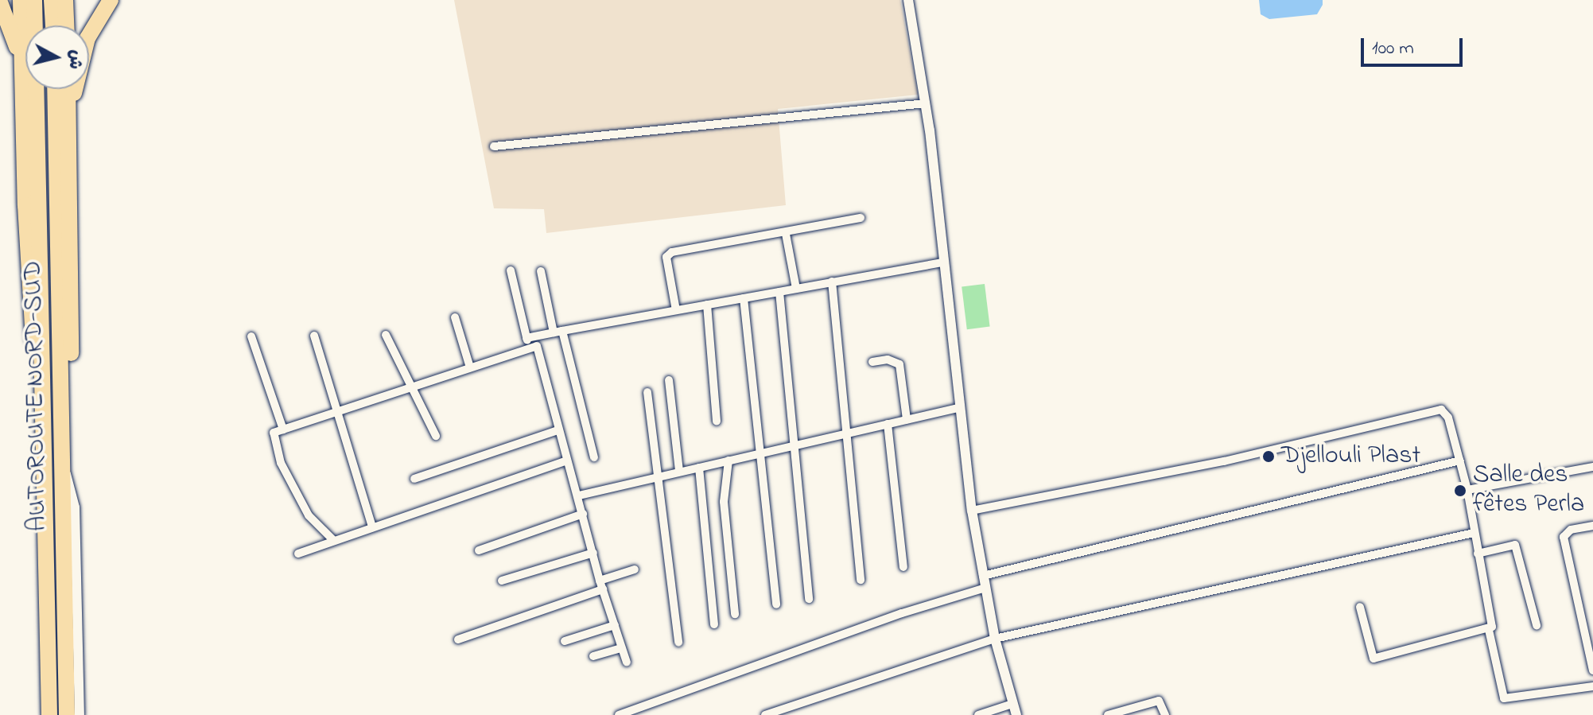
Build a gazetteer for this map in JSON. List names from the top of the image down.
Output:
{
  "streets": {
    "highway": ["AUTOROUTE NORD-SUD"]
  },
  "places": ["Djellouli Plast", "Salle des fêtes Perla"],
  "scale_bar": "100 m",
  "north": "right"
}
